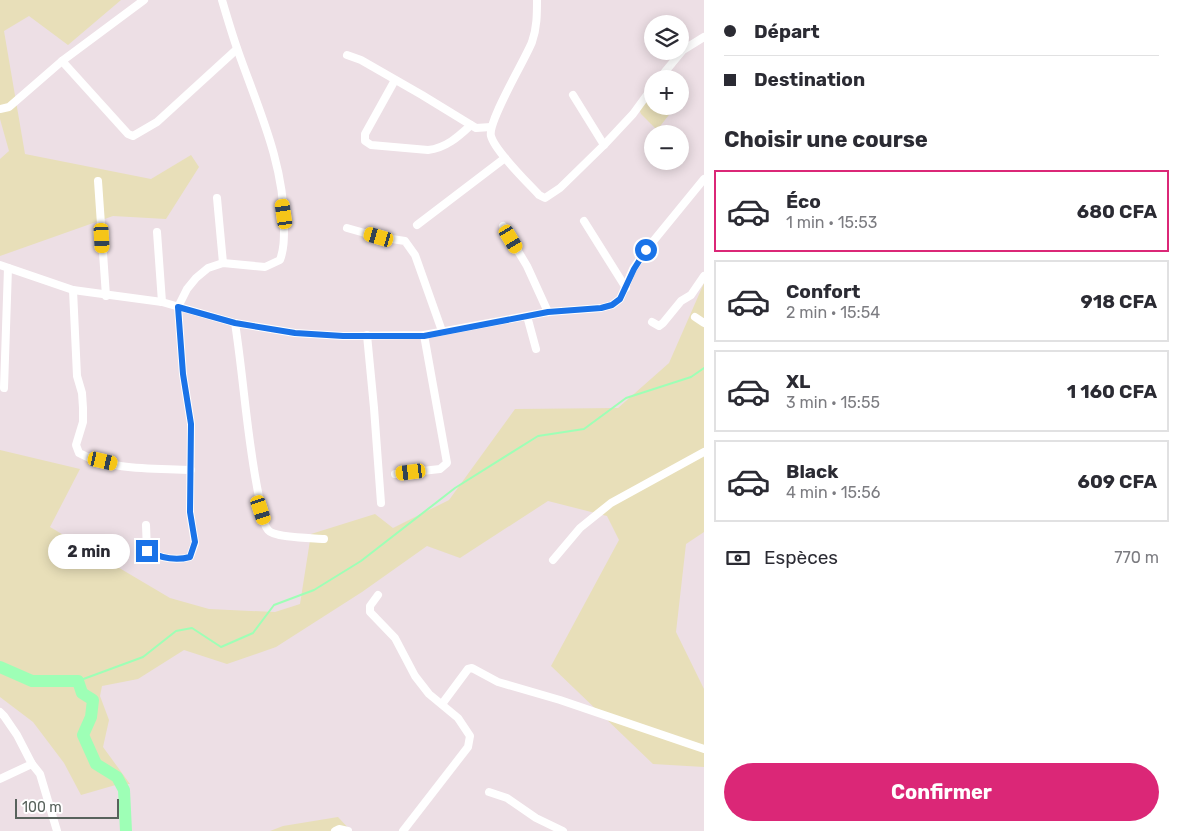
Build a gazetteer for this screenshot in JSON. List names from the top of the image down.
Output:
{
  "scale_bar": "100 m",
  "page": {
    "banner": ["Départ", "Destination"],
    "map_buttons": ["+", "−"],
    "heading": "Choisir une course",
    "list": [
      {
        "name": "Éco",
        "note": "1 min · 15:53",
        "value": "680 CFA"
      },
      {
        "name": "Confort",
        "note": "2 min · 15:54",
        "value": "918 CFA"
      },
      {
        "name": "XL",
        "note": "3 min · 15:55",
        "value": "1 160 CFA"
      },
      {
        "name": "Black",
        "note": "4 min · 15:56",
        "value": "609 CFA"
      }
    ],
    "pay": ["Espèces", "770 m"],
    "bubble": "2 min",
    "buttons": "Confirmer",
    "scale": "100 m"
  }
}
